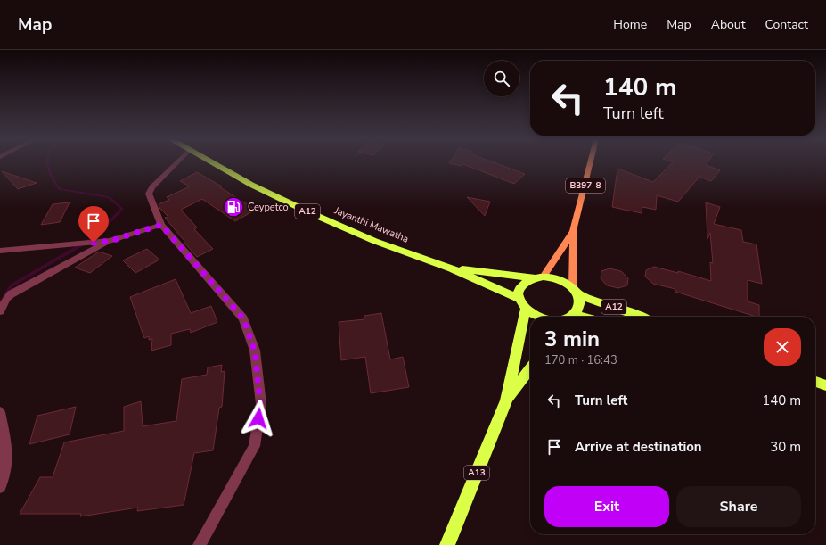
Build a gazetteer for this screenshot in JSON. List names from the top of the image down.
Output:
{
  "streets": {
    "highway": ["A12", "Jayanthi Mawatha", "A13"],
    "main road": ["B397-8"]
  },
  "crossings": [
    ["B397-8", "A12"],
    ["B397-8", "Jayanthi Mawatha"]
  ],
  "places": {
    "fuel station": ["Ceypetco"]
  },
  "page": {
    "header": "Map",
    "nav": [
      "Home",
      "Map",
      "About",
      "Contact"
    ],
    "turn": ["140 m", "Turn left"],
    "heading": ["3 min", "170 m · 16:43"],
    "list": [
      {
        "name": "Turn left",
        "value": "140 m"
      },
      {
        "name": "Arrive at destination",
        "value": "30 m"
      }
    ],
    "buttons": ["Exit", "Share"]
  }
}
